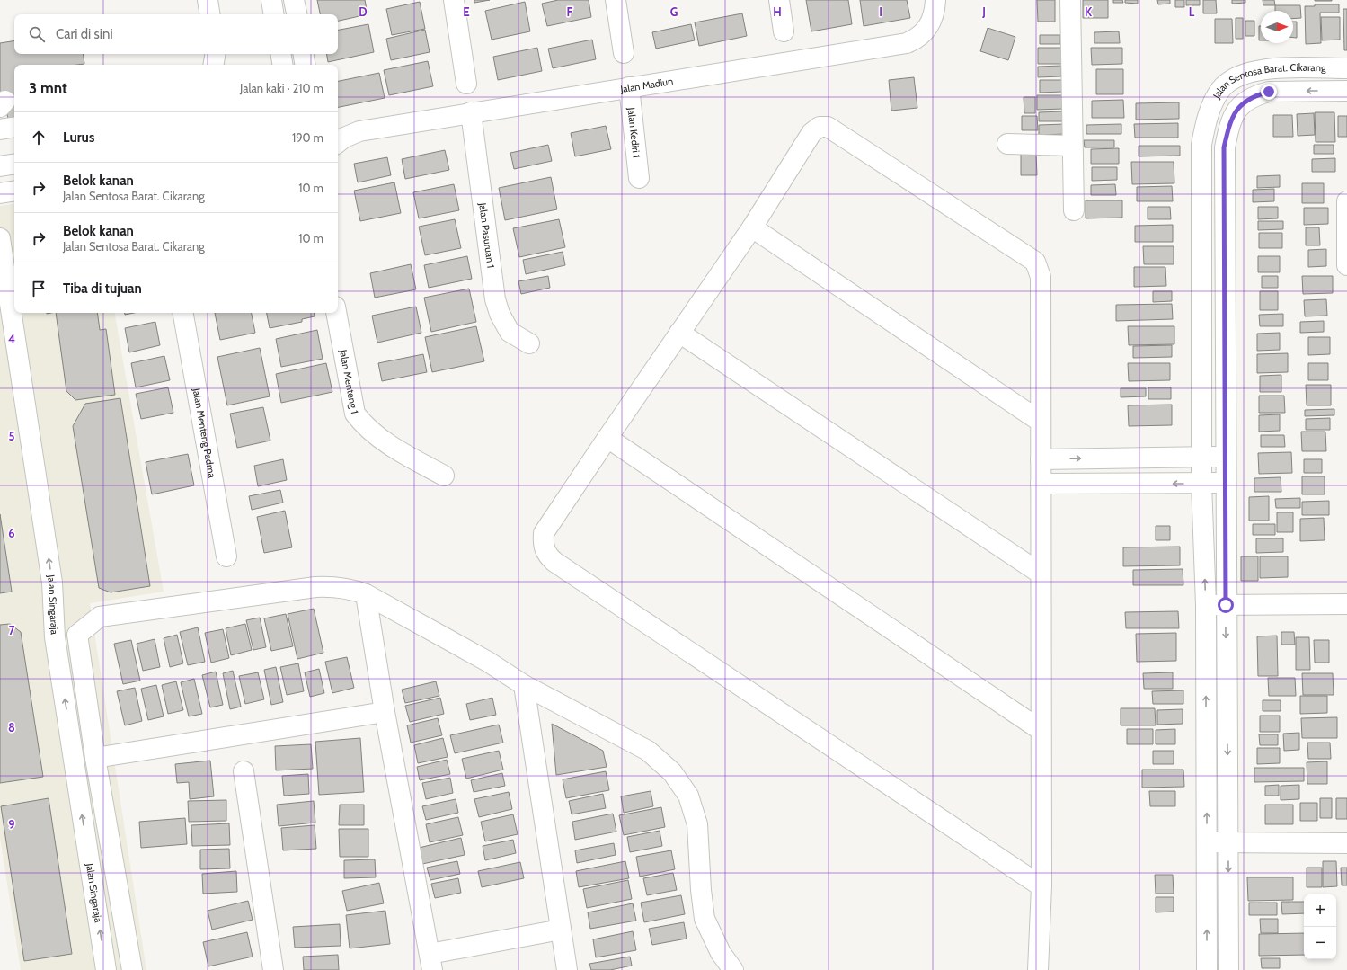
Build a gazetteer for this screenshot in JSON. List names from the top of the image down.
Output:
{
  "streets": {
    "street": [
      "Jalan Madiun",
      "Jalan Sentosa Barat. Cikarang",
      "Jalan Kediri 1",
      "Jalan Pasuruan 1",
      "Jalan Menteng 1",
      "Jalan Menteng Padma",
      "Jalan Singaraja"
    ]
  },
  "crossings": [
    ["Jalan Madiun", "Jalan Kediri 1"],
    ["Jalan Madiun", "Jalan Pasuruan 1"]
  ],
  "north": "right",
  "page": {
    "search": "Cari di sini",
    "heading": ["3 mnt", "Jalan kaki · 210 m"],
    "list": [
      ["Lurus", "190 m"],
      ["Belok kanan", "Jalan Sentosa Barat. Cikarang", "10 m"],
      ["Belok kanan", "Jalan Sentosa Barat. Cikarang", "10 m"],
      "Tiba di tujuan"
    ],
    "map_buttons": ["+", "−"]
  },
  "grid": {
    "columns": [
      "D",
      "E",
      "F",
      "G",
      "H",
      "I",
      "J",
      "K",
      "L"
    ],
    "rows": [
      "4",
      "5",
      "6",
      "7",
      "8",
      "9"
    ]
  }
}
